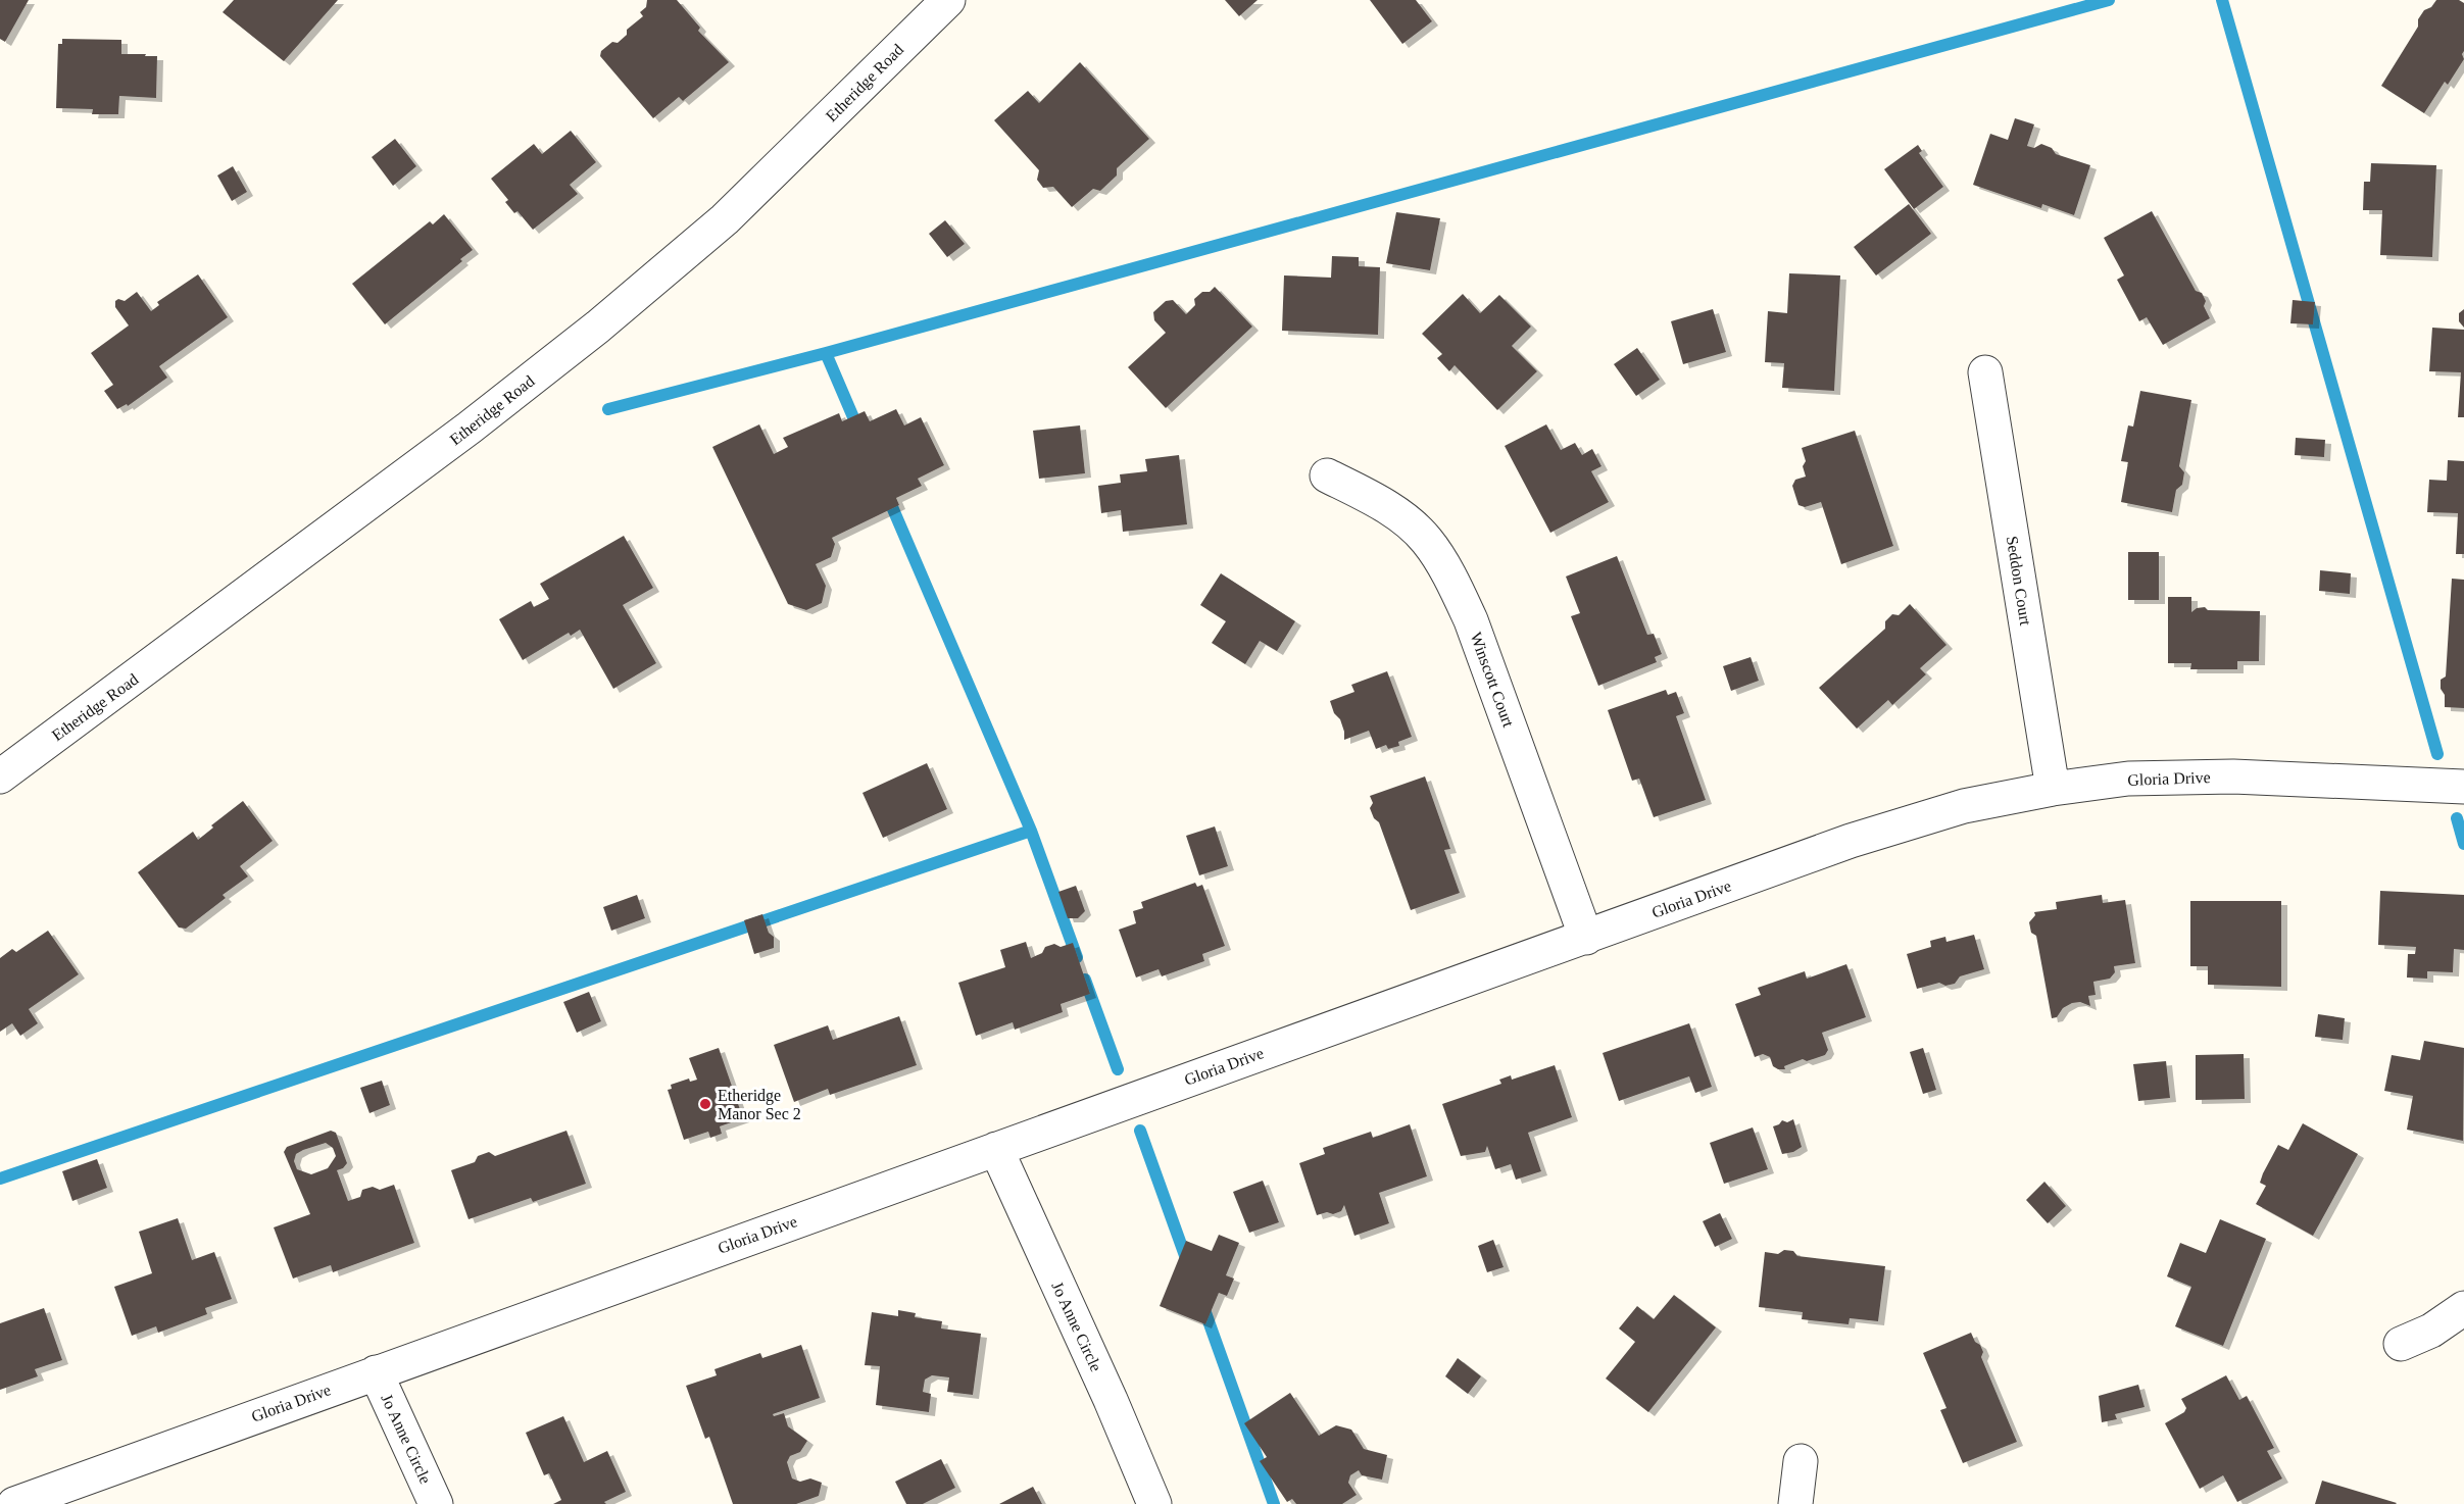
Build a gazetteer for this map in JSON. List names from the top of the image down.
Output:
{
  "streets": {
    "street": [
      "Etheridge Road",
      "Seddon Court",
      "Winscott Court",
      "Gloria Drive",
      "Jo Anne Circle"
    ]
  },
  "crossings": [
    ["Seddon Court", "Gloria Drive"],
    ["Winscott Court", "Gloria Drive"],
    ["Gloria Drive", "Jo Anne Circle"]
  ],
  "places": ["Etheridge Manor Sec 2"]
}
